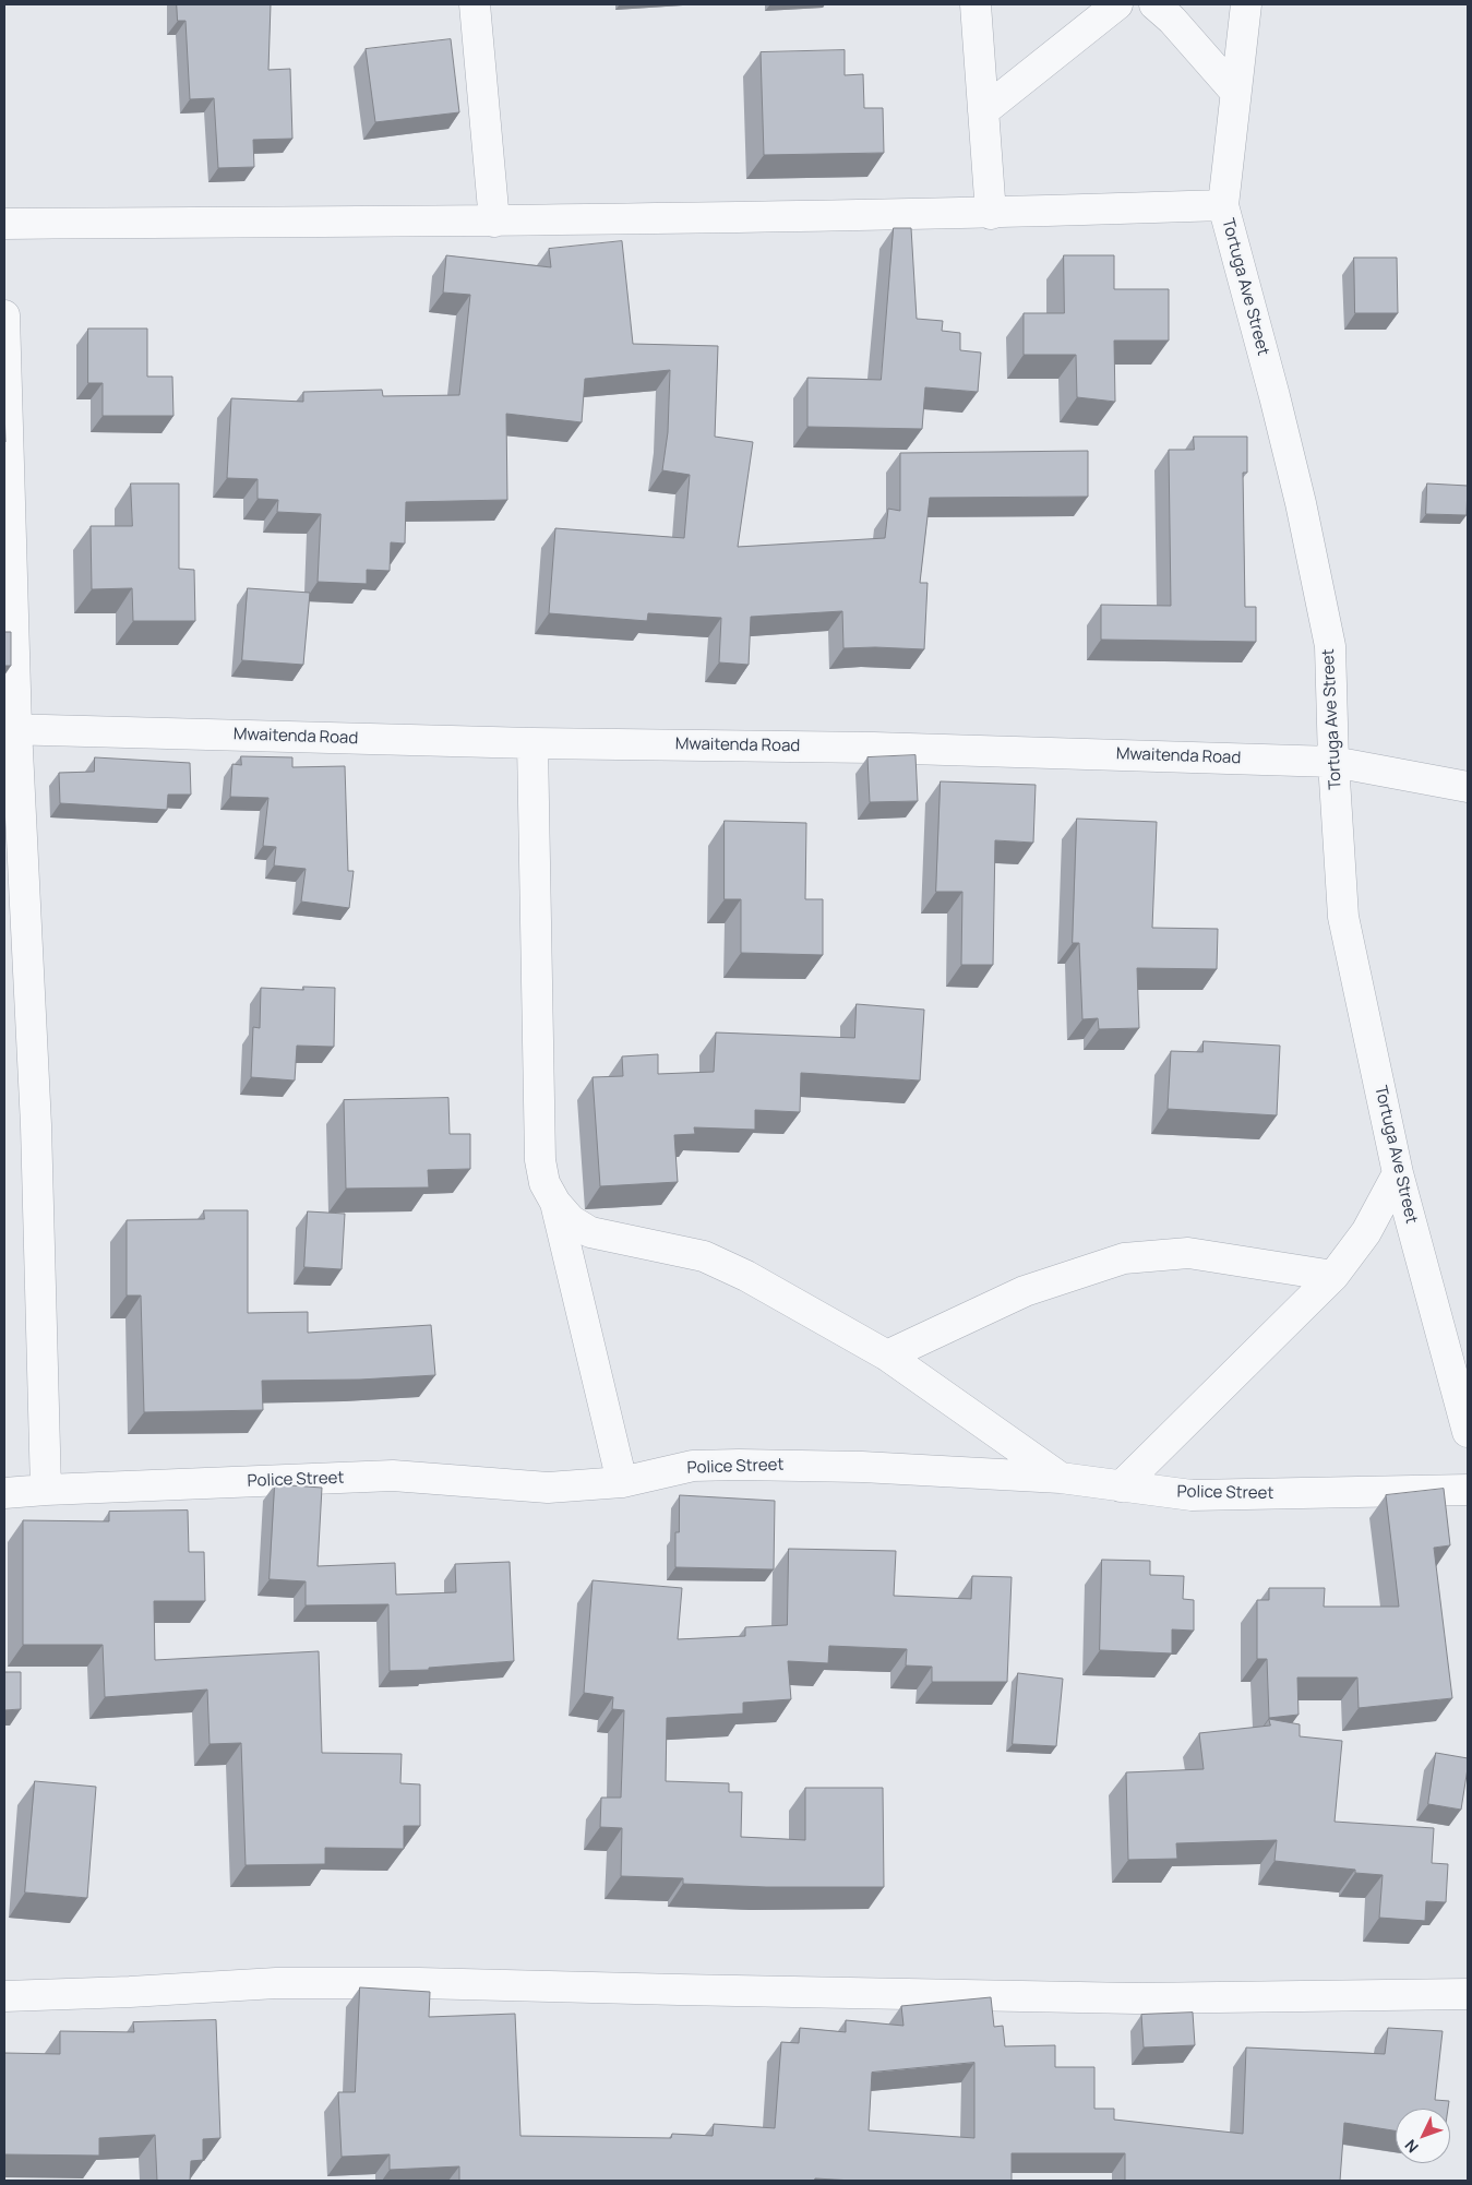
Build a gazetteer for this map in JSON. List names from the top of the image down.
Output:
{
  "streets": {
    "street": ["Tortuga Ave Street", "Mwaitenda Road", "Police Street"]
  },
  "crossings": [
    ["Tortuga Ave Street", "Mwaitenda Road"]
  ],
  "north": "bottom left"
}
